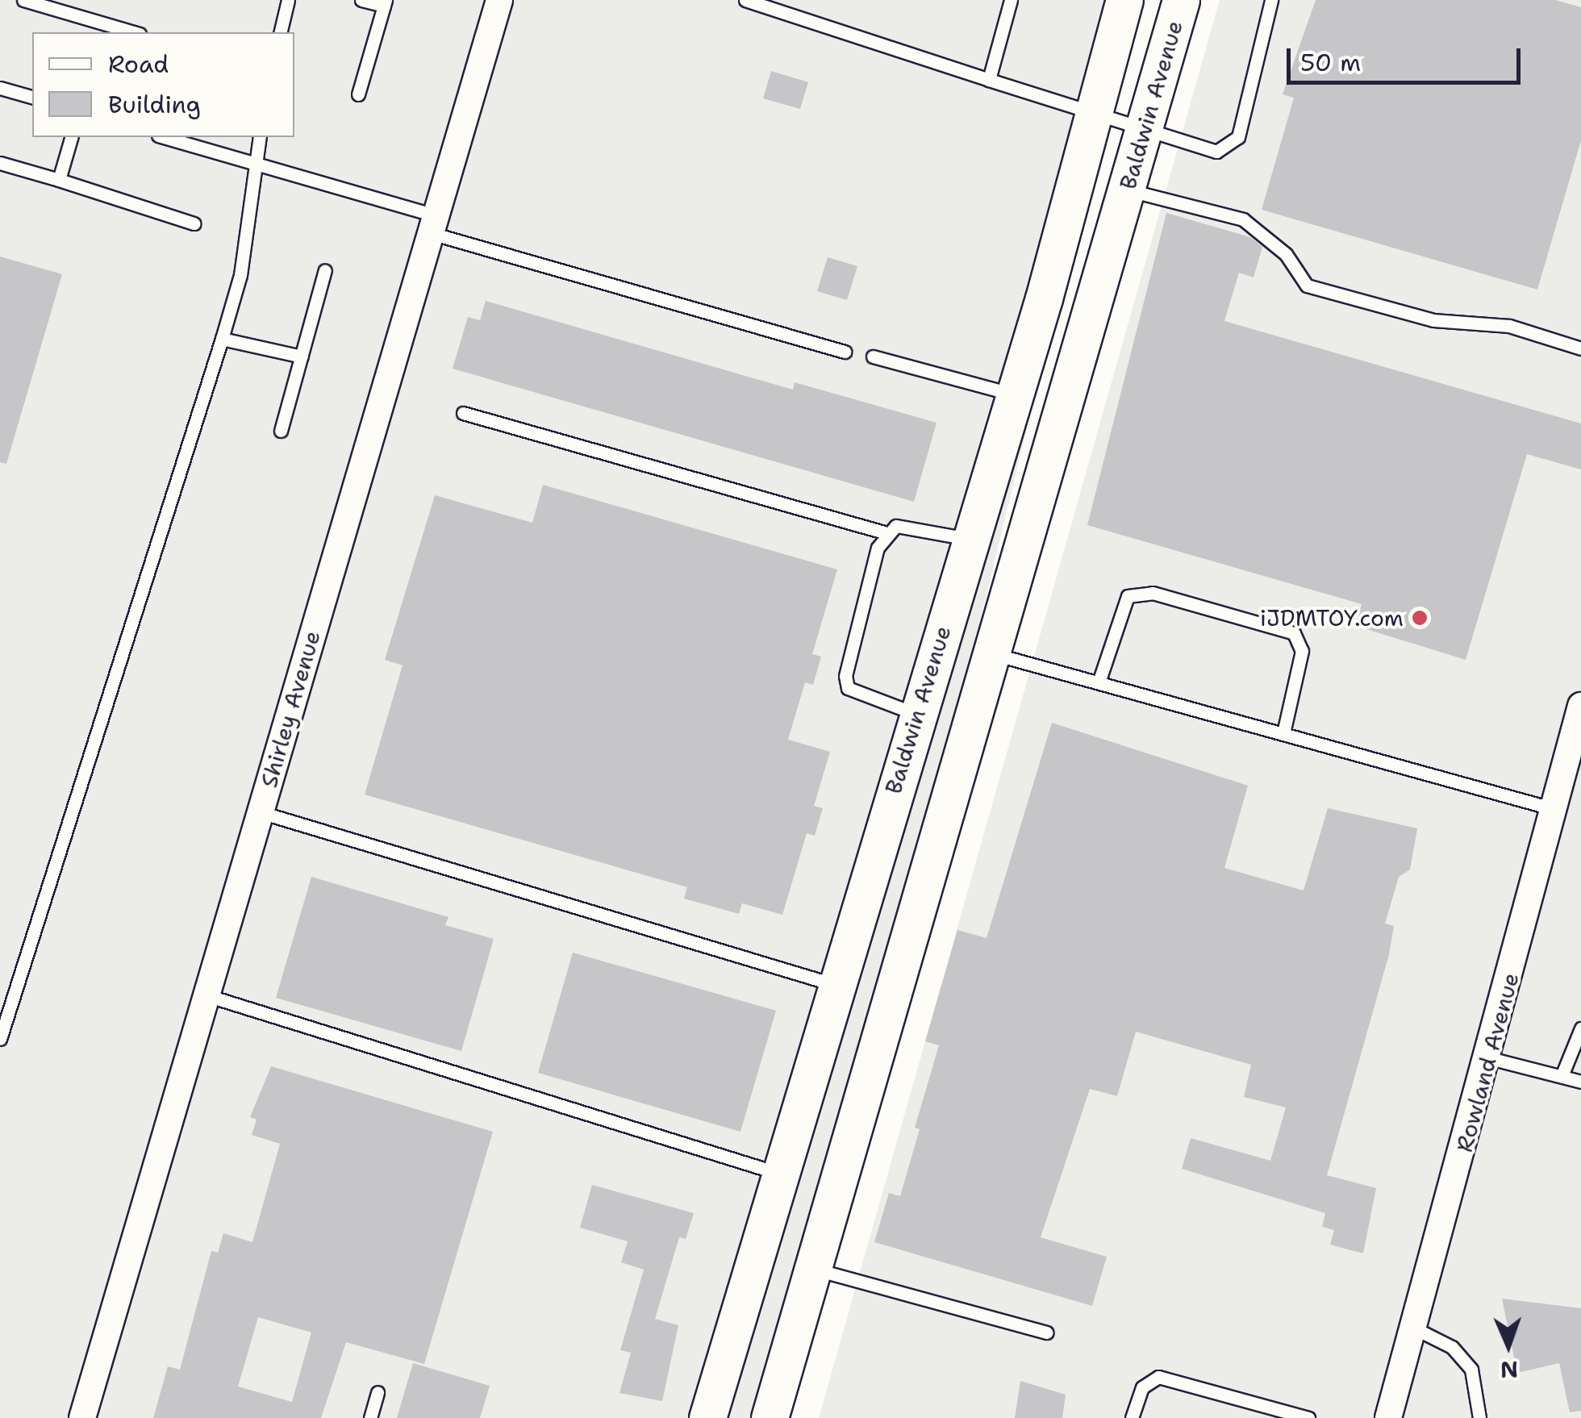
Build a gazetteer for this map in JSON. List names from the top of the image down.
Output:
{
  "streets": {
    "main road": ["Baldwin Avenue"],
    "street": ["Shirley Avenue", "Rowland Avenue"]
  },
  "places": ["iJDMTOY.com"],
  "legend": ["Road", "Building"],
  "scale_bar": "50 m",
  "north": "bottom"
}
